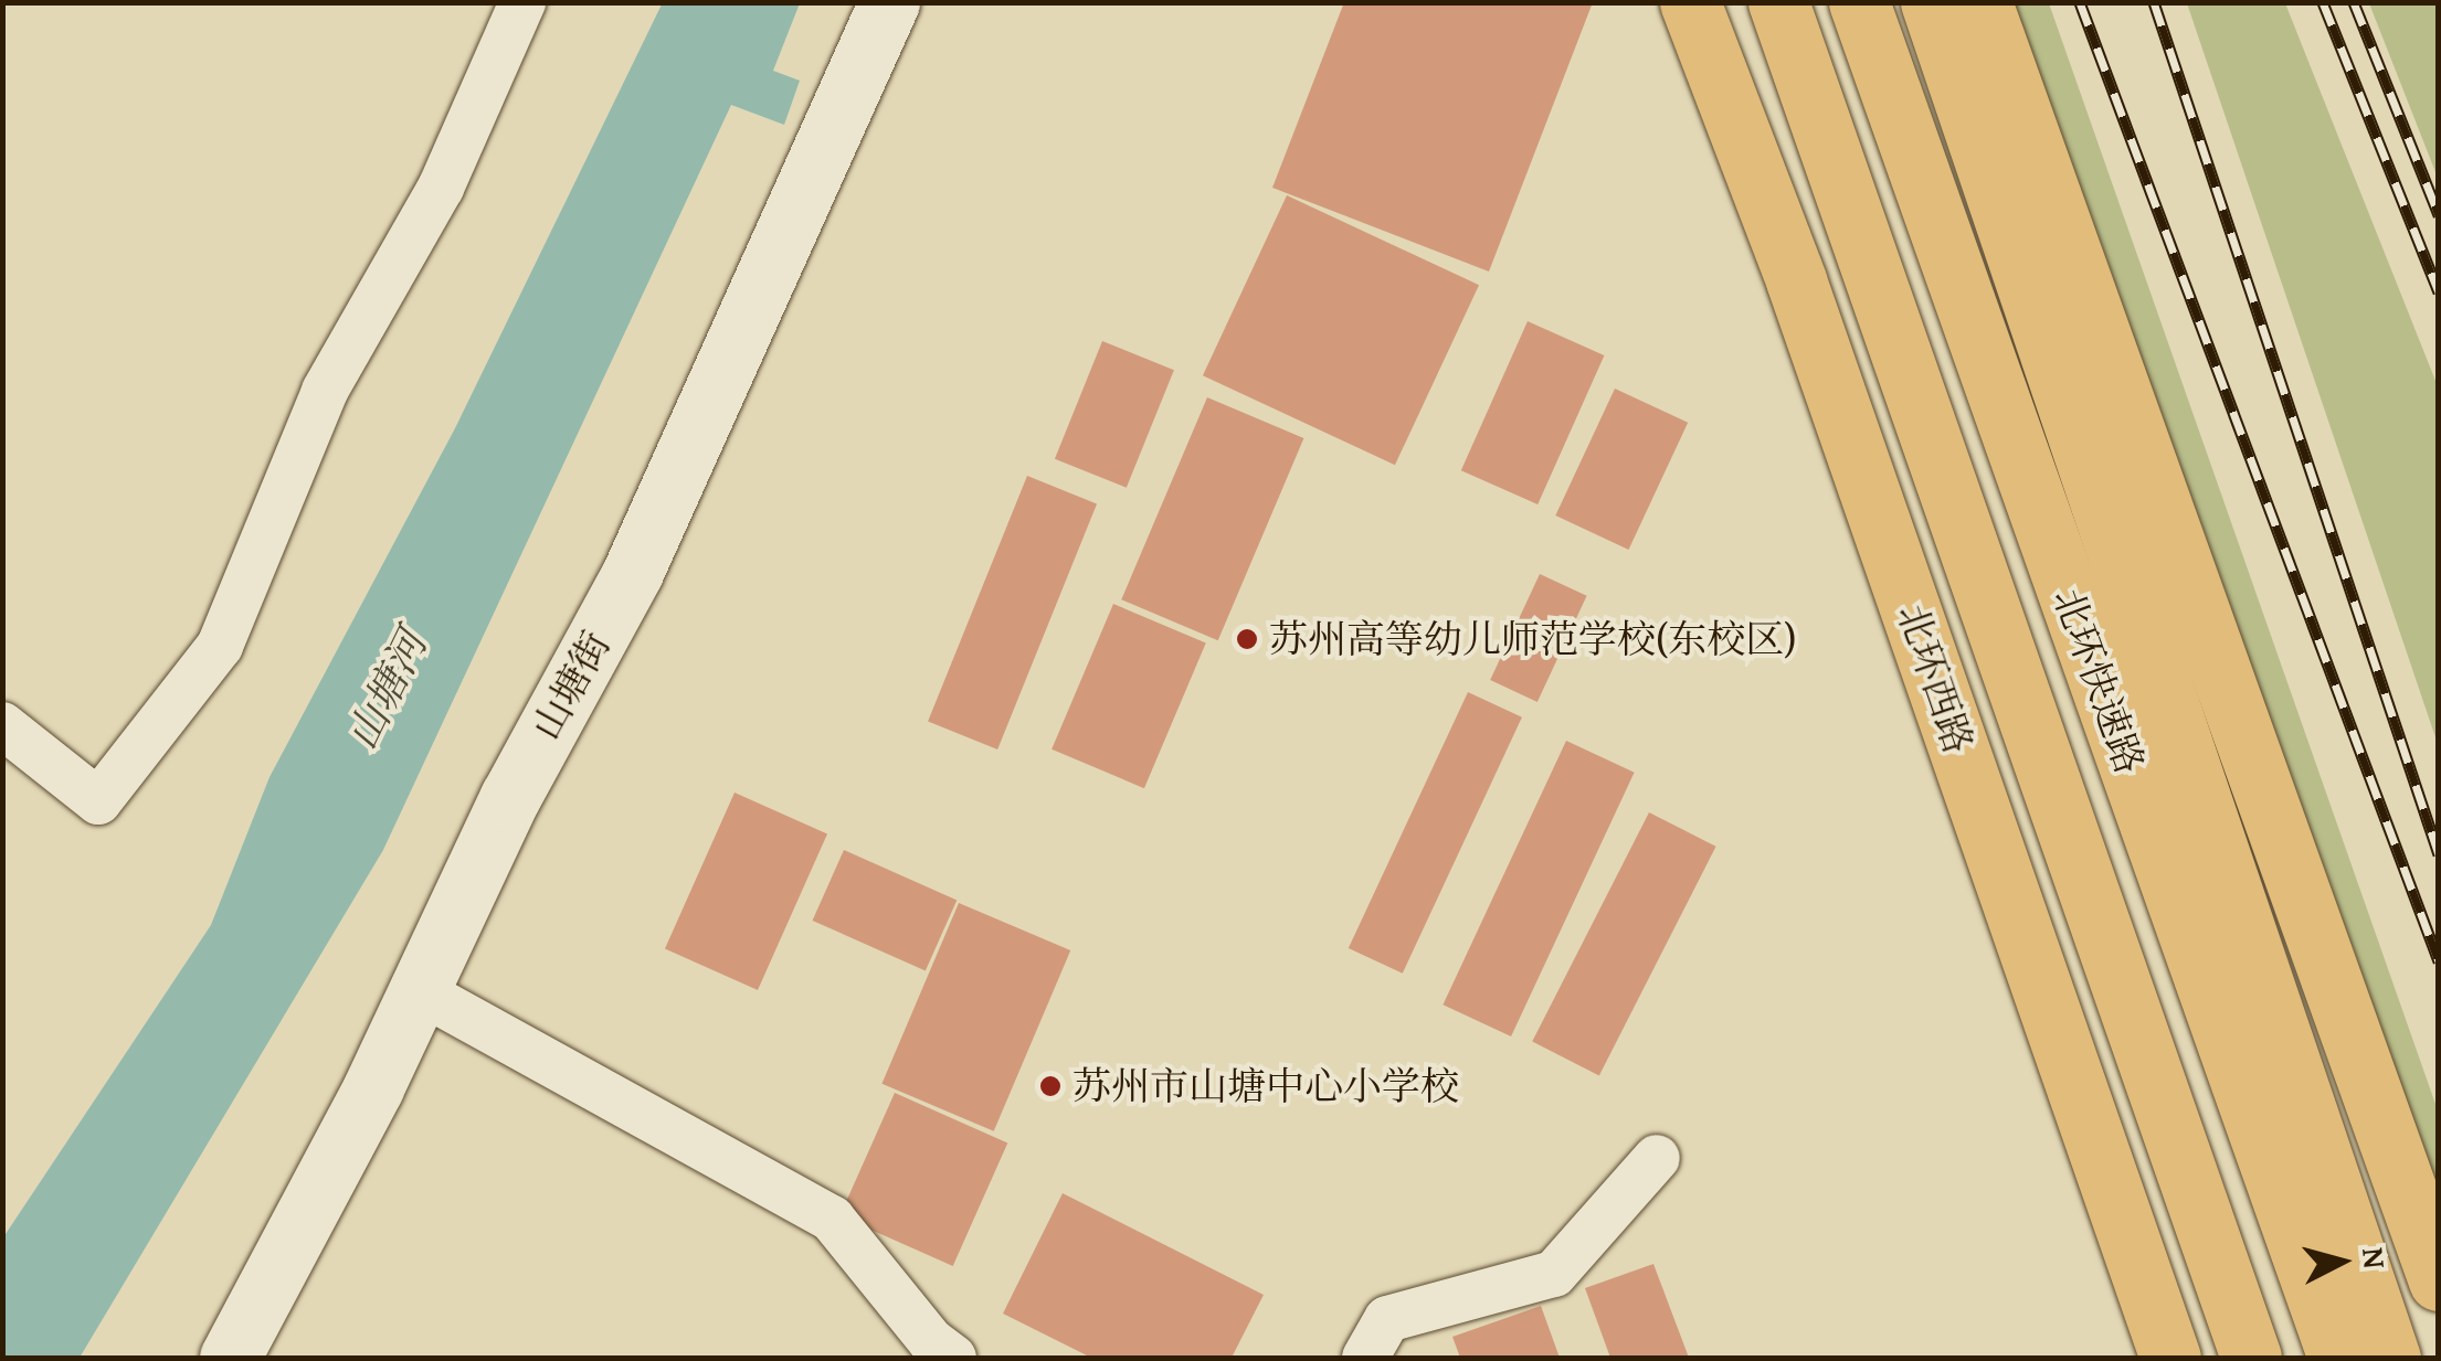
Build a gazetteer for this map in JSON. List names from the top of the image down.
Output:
{
  "streets": {
    "main road": ["北环西路", "北环快速路"],
    "street": ["山塘街"]
  },
  "water": ["山塘河"],
  "places": ["苏州高等幼儿师范学校(东校区)", "苏州市山塘中心小学校"],
  "north": "right"
}
